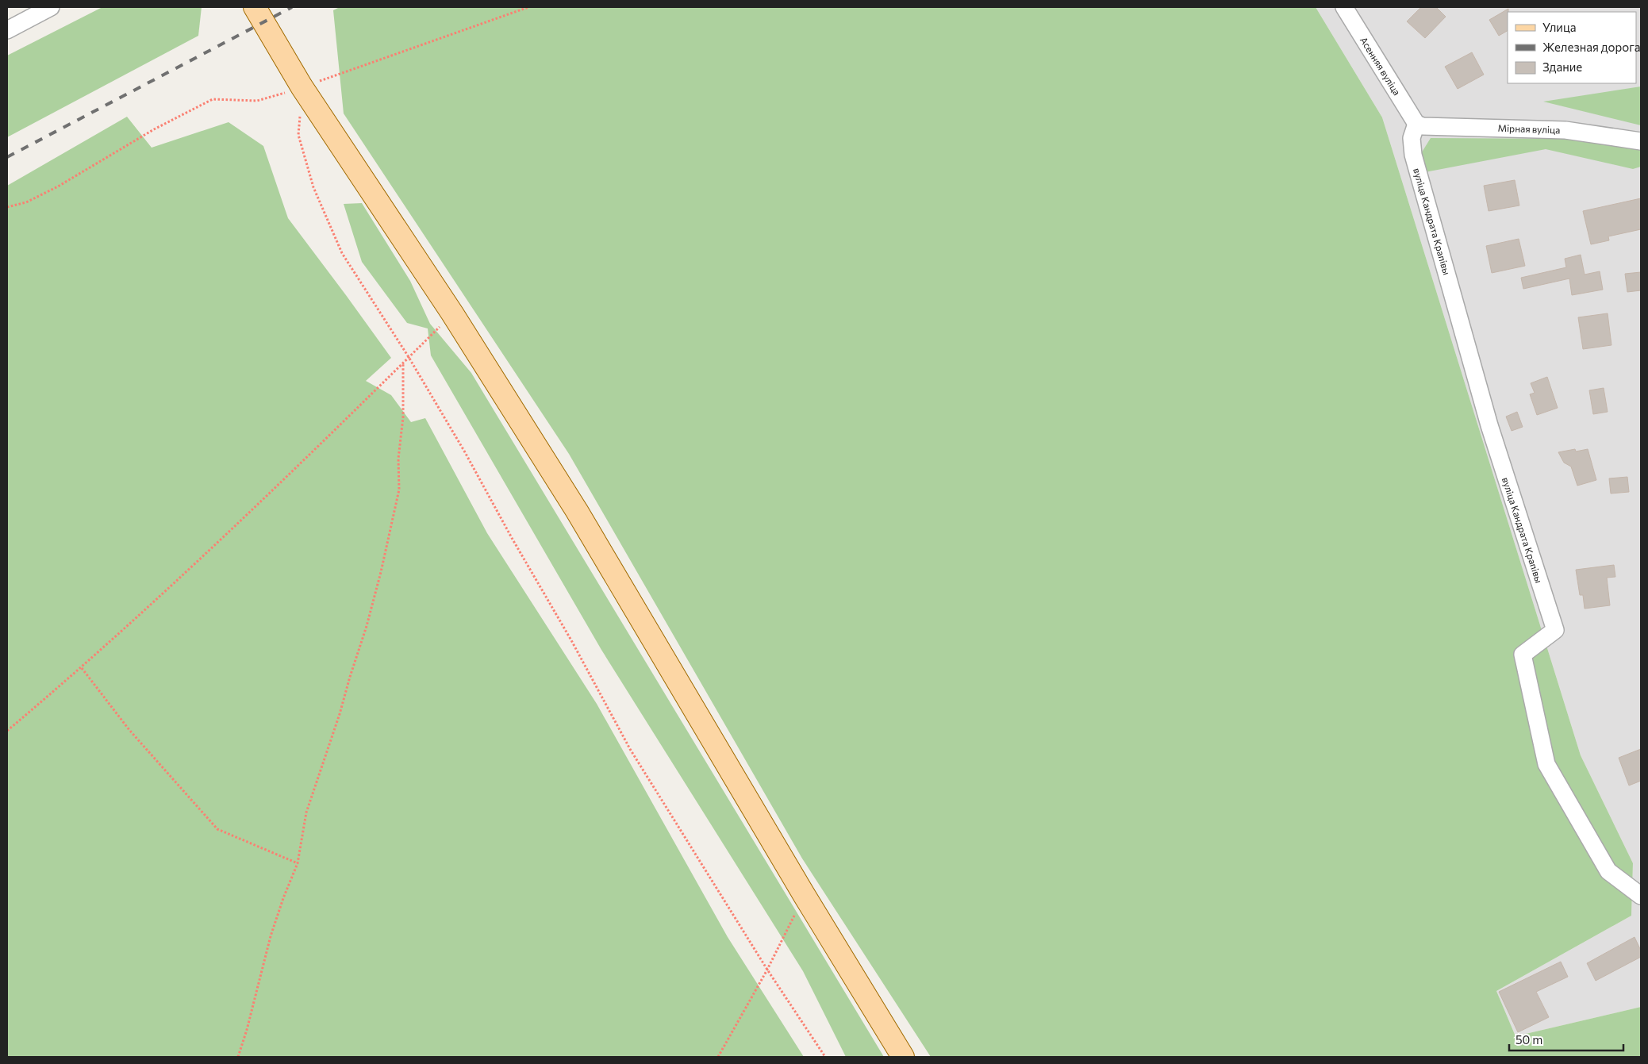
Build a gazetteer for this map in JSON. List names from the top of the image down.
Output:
{
  "streets": {
    "street": ["Асенняя вуліца", "Мірная вуліца", "вуліца Кандрата Крапівы"]
  },
  "crossings": [
    ["Асенняя вуліца", "Мірная вуліца"],
    ["Асенняя вуліца", "вуліца Кандрата Крапівы"],
    ["Мірная вуліца", "вуліца Кандрата Крапівы"]
  ],
  "legend": ["Улица", "Железная дорога", "Здание"],
  "scale_bar": "50 m"
}
